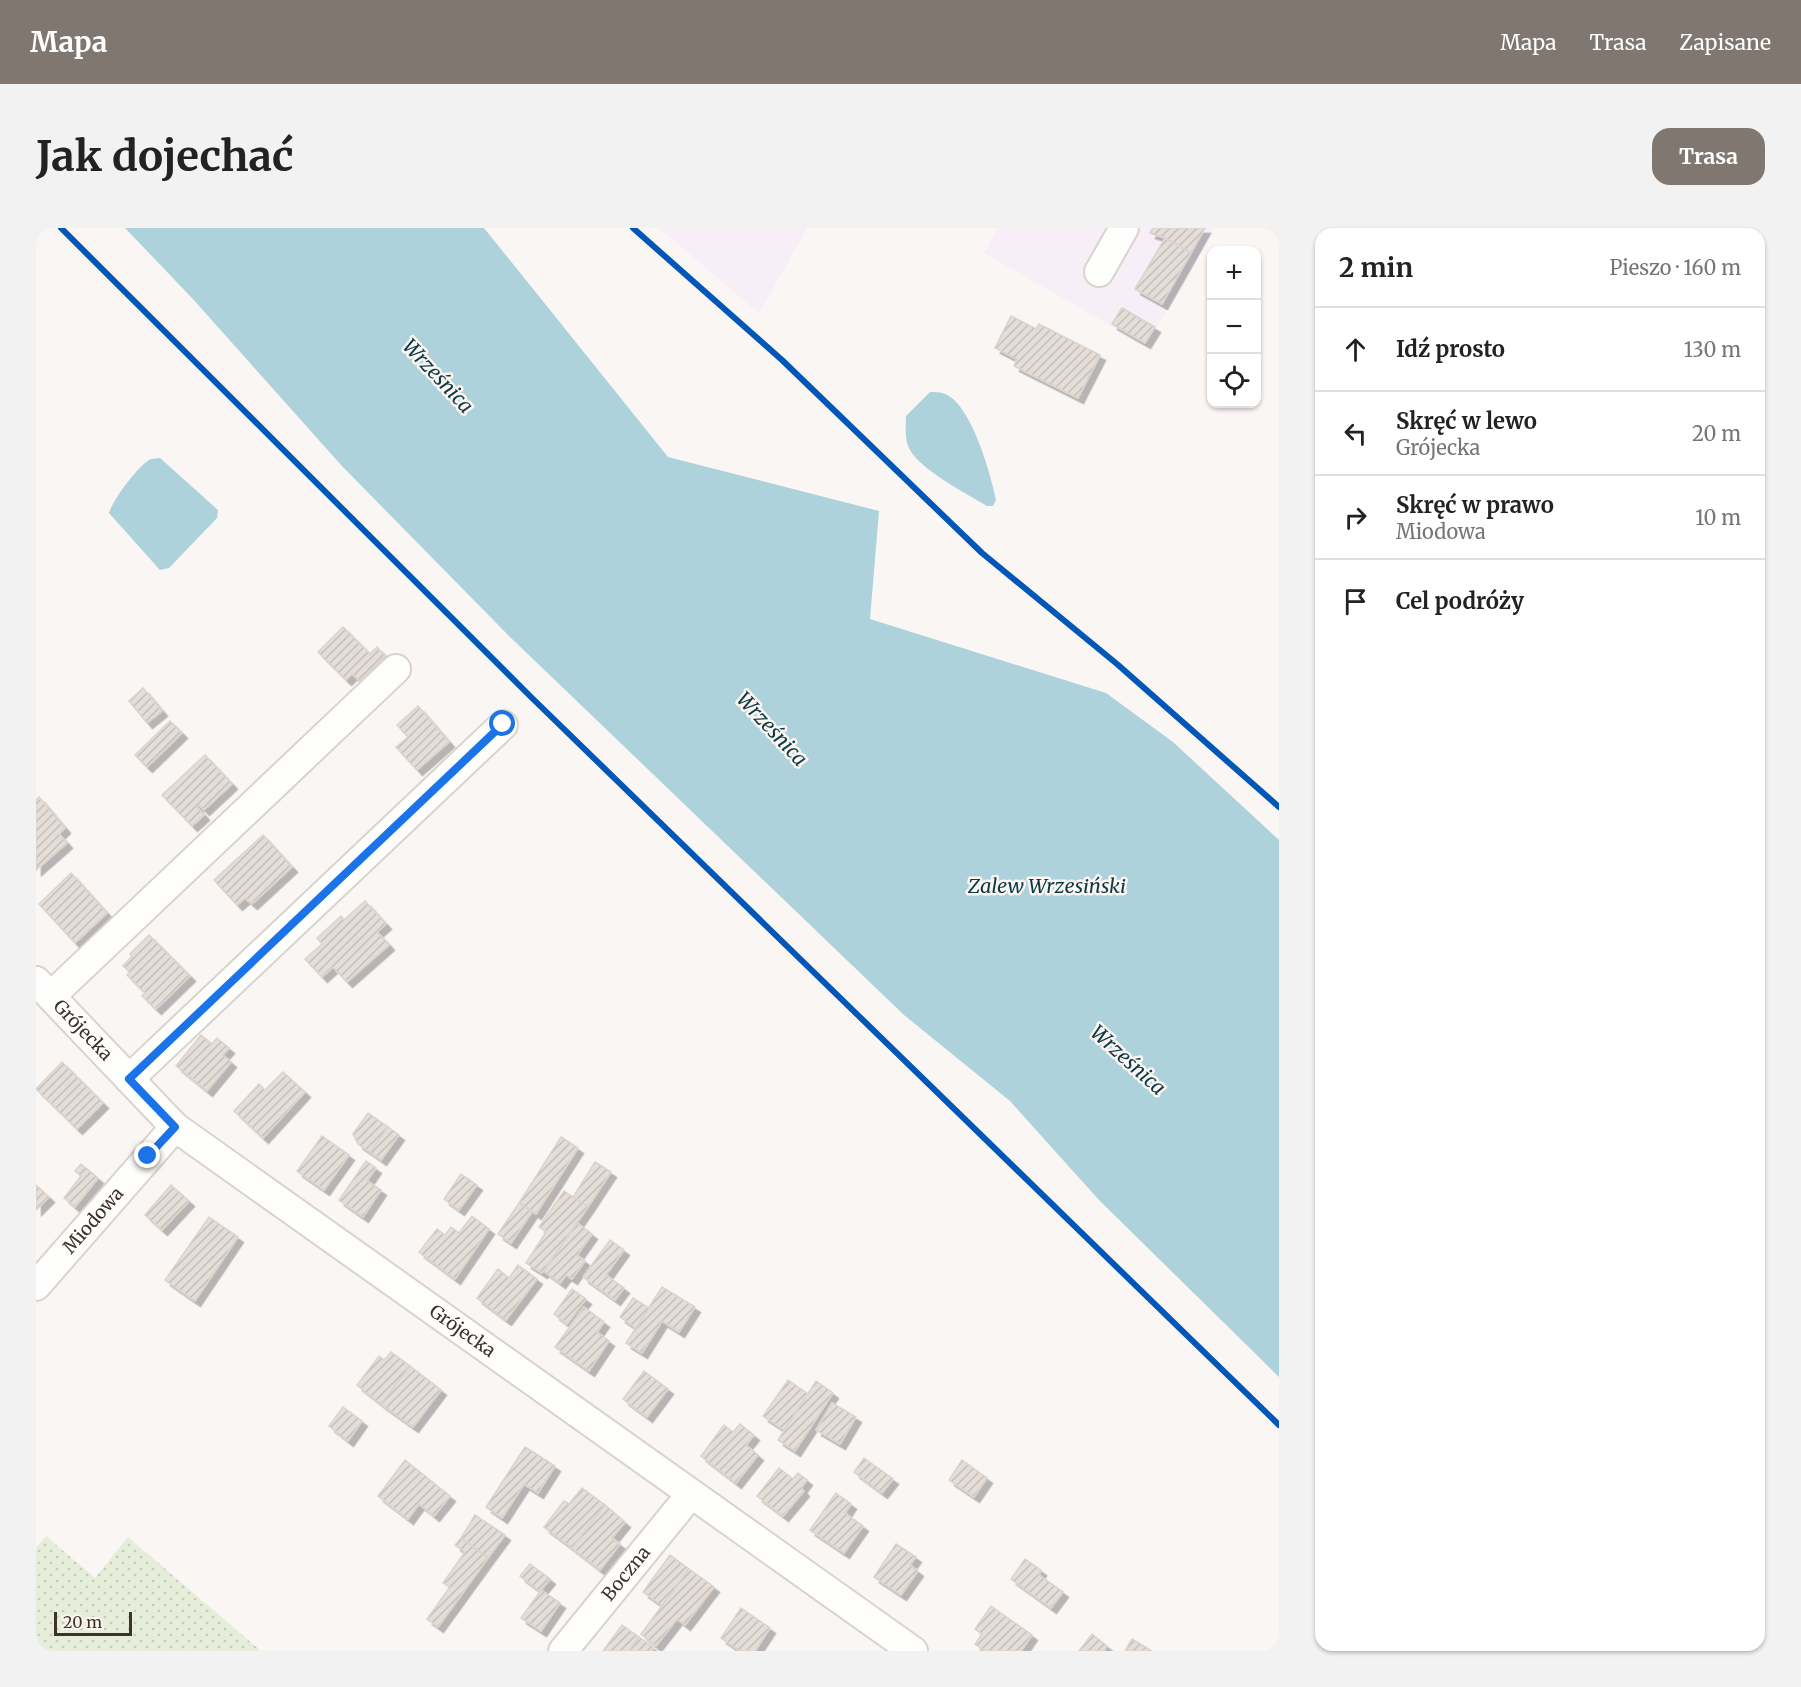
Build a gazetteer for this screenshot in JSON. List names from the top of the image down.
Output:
{
  "streets": {
    "street": ["Grójecka", "Miodowa", "Boczna"]
  },
  "crossings": [
    ["Grójecka", "Miodowa"],
    ["Grójecka", "Boczna"]
  ],
  "water": ["Wrześnica", "Zalew Wrzesiński"],
  "scale_bar": "20 m",
  "page": {
    "header": "Mapa",
    "nav": ["Mapa", "Trasa", "Zapisane"],
    "buttons": "Trasa",
    "title": "Jak dojechać",
    "heading": ["2 min", "Pieszo · 160 m"],
    "map_buttons": ["+", "−"],
    "list": [
      ["Idź prosto", "130 m"],
      ["Skręć w lewo", "Grójecka", "20 m"],
      ["Skręć w prawo", "Miodowa", "10 m"],
      "Cel podróży"
    ],
    "scale": "20 m"
  }
}
